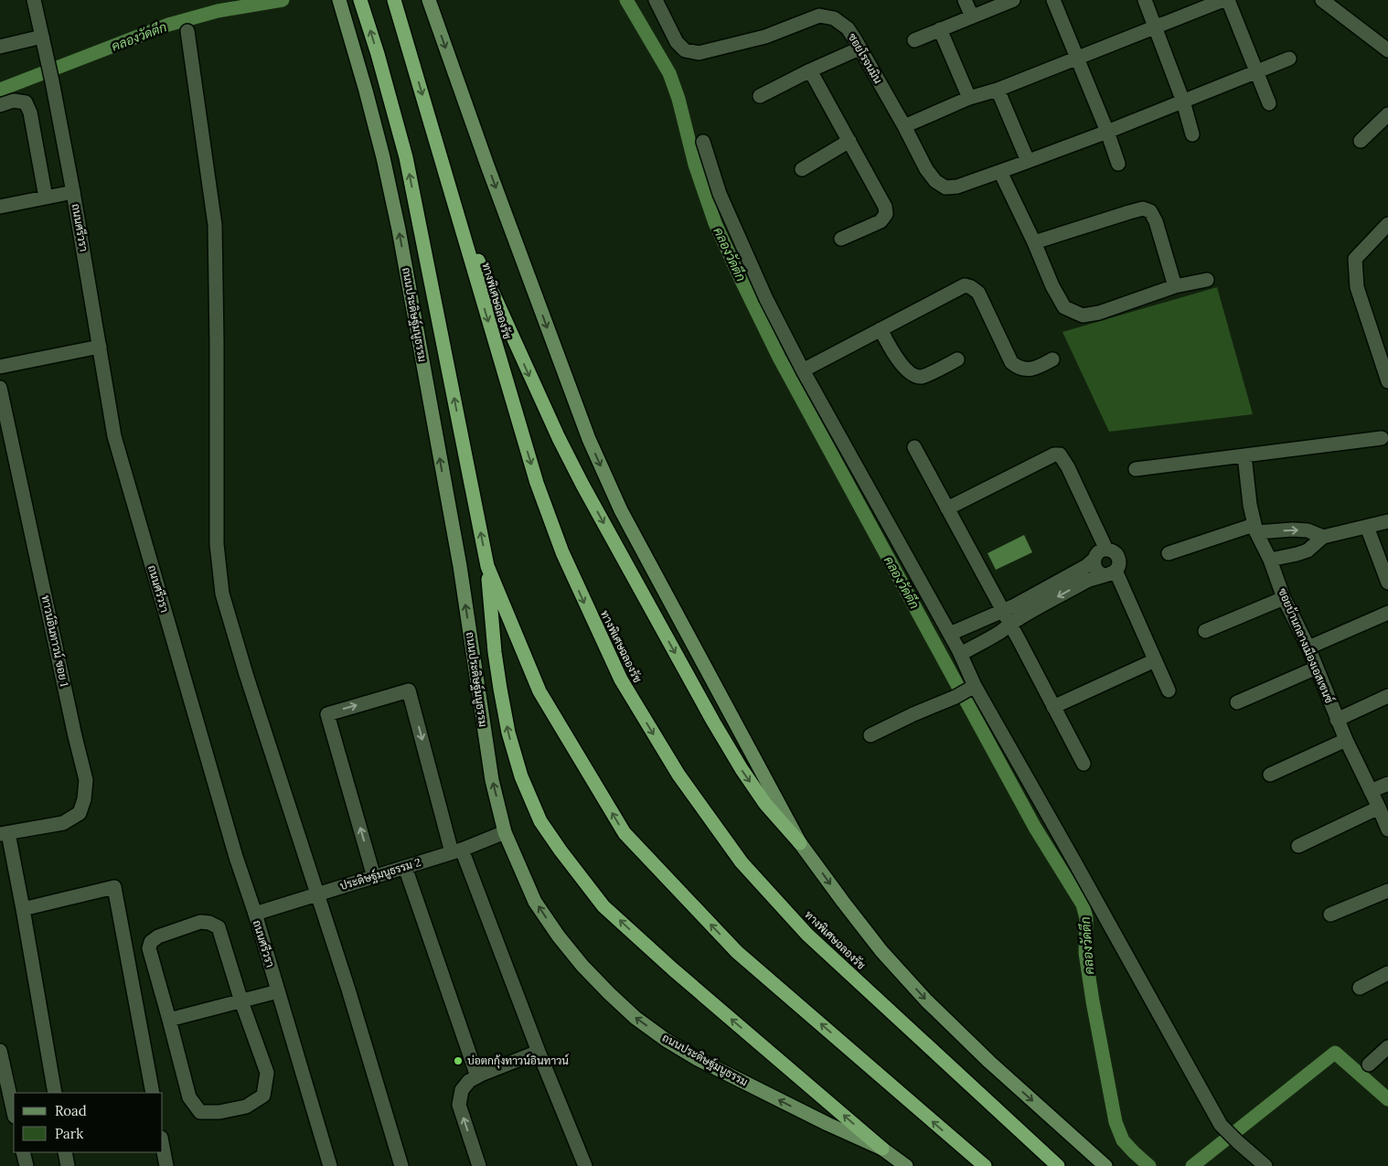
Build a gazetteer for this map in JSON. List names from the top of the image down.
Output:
{
  "streets": {
    "highway": ["ทางพิเศษฉลองรัช"],
    "main road": ["ถนนประดิษฐ์มนูธรรม"],
    "street": [
      "ซอยโรจนมิน",
      "ถนนศรีวรา",
      "ทาวน์อินทาวน์ ซอย 1",
      "ซอยบ้านกลางเมืองเอสเซนซ์",
      "ประดิษฐ์มนูธรรม 2"
    ]
  },
  "crossings": [
    ["ถนนศรีวรา", "ประดิษฐ์มนูธรรม 2"],
    ["ถนนประดิษฐ์มนูธรรม", "ประดิษฐ์มนูธรรม 2"]
  ],
  "one_way": ["ถนนประดิษฐ์มนูธรรม"],
  "water": ["คลองวัดตึก"],
  "places": ["บ่อตกกุ้งทาวน์อินทาวน์"],
  "legend": ["Road", "Park"]
}
